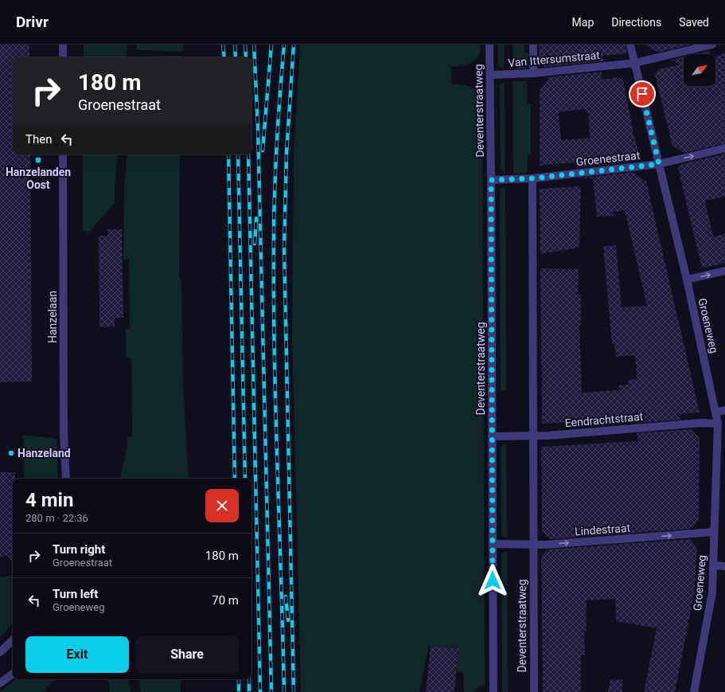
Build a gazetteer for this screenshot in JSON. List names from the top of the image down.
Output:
{
  "streets": {
    "street": [
      "Van Ittersumstraat",
      "Deventerstraatweg",
      "Groenestraat",
      "Hanzelaan",
      "Groeneweg",
      "Eendrachtstraat",
      "Lindestraat"
    ]
  },
  "crossings": [
    ["Van Ittersumstraat", "Deventerstraatweg"],
    ["Van Ittersumstraat", "Groeneweg"],
    ["Deventerstraatweg", "Groenestraat"],
    ["Deventerstraatweg", "Eendrachtstraat"],
    ["Deventerstraatweg", "Lindestraat"],
    ["Groenestraat", "Groeneweg"],
    ["Groeneweg", "Eendrachtstraat"],
    ["Groeneweg", "Lindestraat"]
  ],
  "one_way": ["Lindestraat"],
  "places": {
    "transit": ["Hanzelanden Oost"],
    "other": ["Hanzeland"]
  },
  "north": "top right",
  "page": {
    "header": "Drivr",
    "nav": ["Map", "Directions", "Saved"],
    "turn": ["180 m", "Groenestraat"],
    "then": "Then",
    "heading": ["4 min", "280 m · 22:36"],
    "list": [
      {
        "name": "Turn right",
        "note": "Groenestraat",
        "value": "180 m"
      },
      {
        "name": "Turn left",
        "note": "Groeneweg",
        "value": "70 m"
      }
    ],
    "buttons": ["Exit", "Share"]
  }
}
